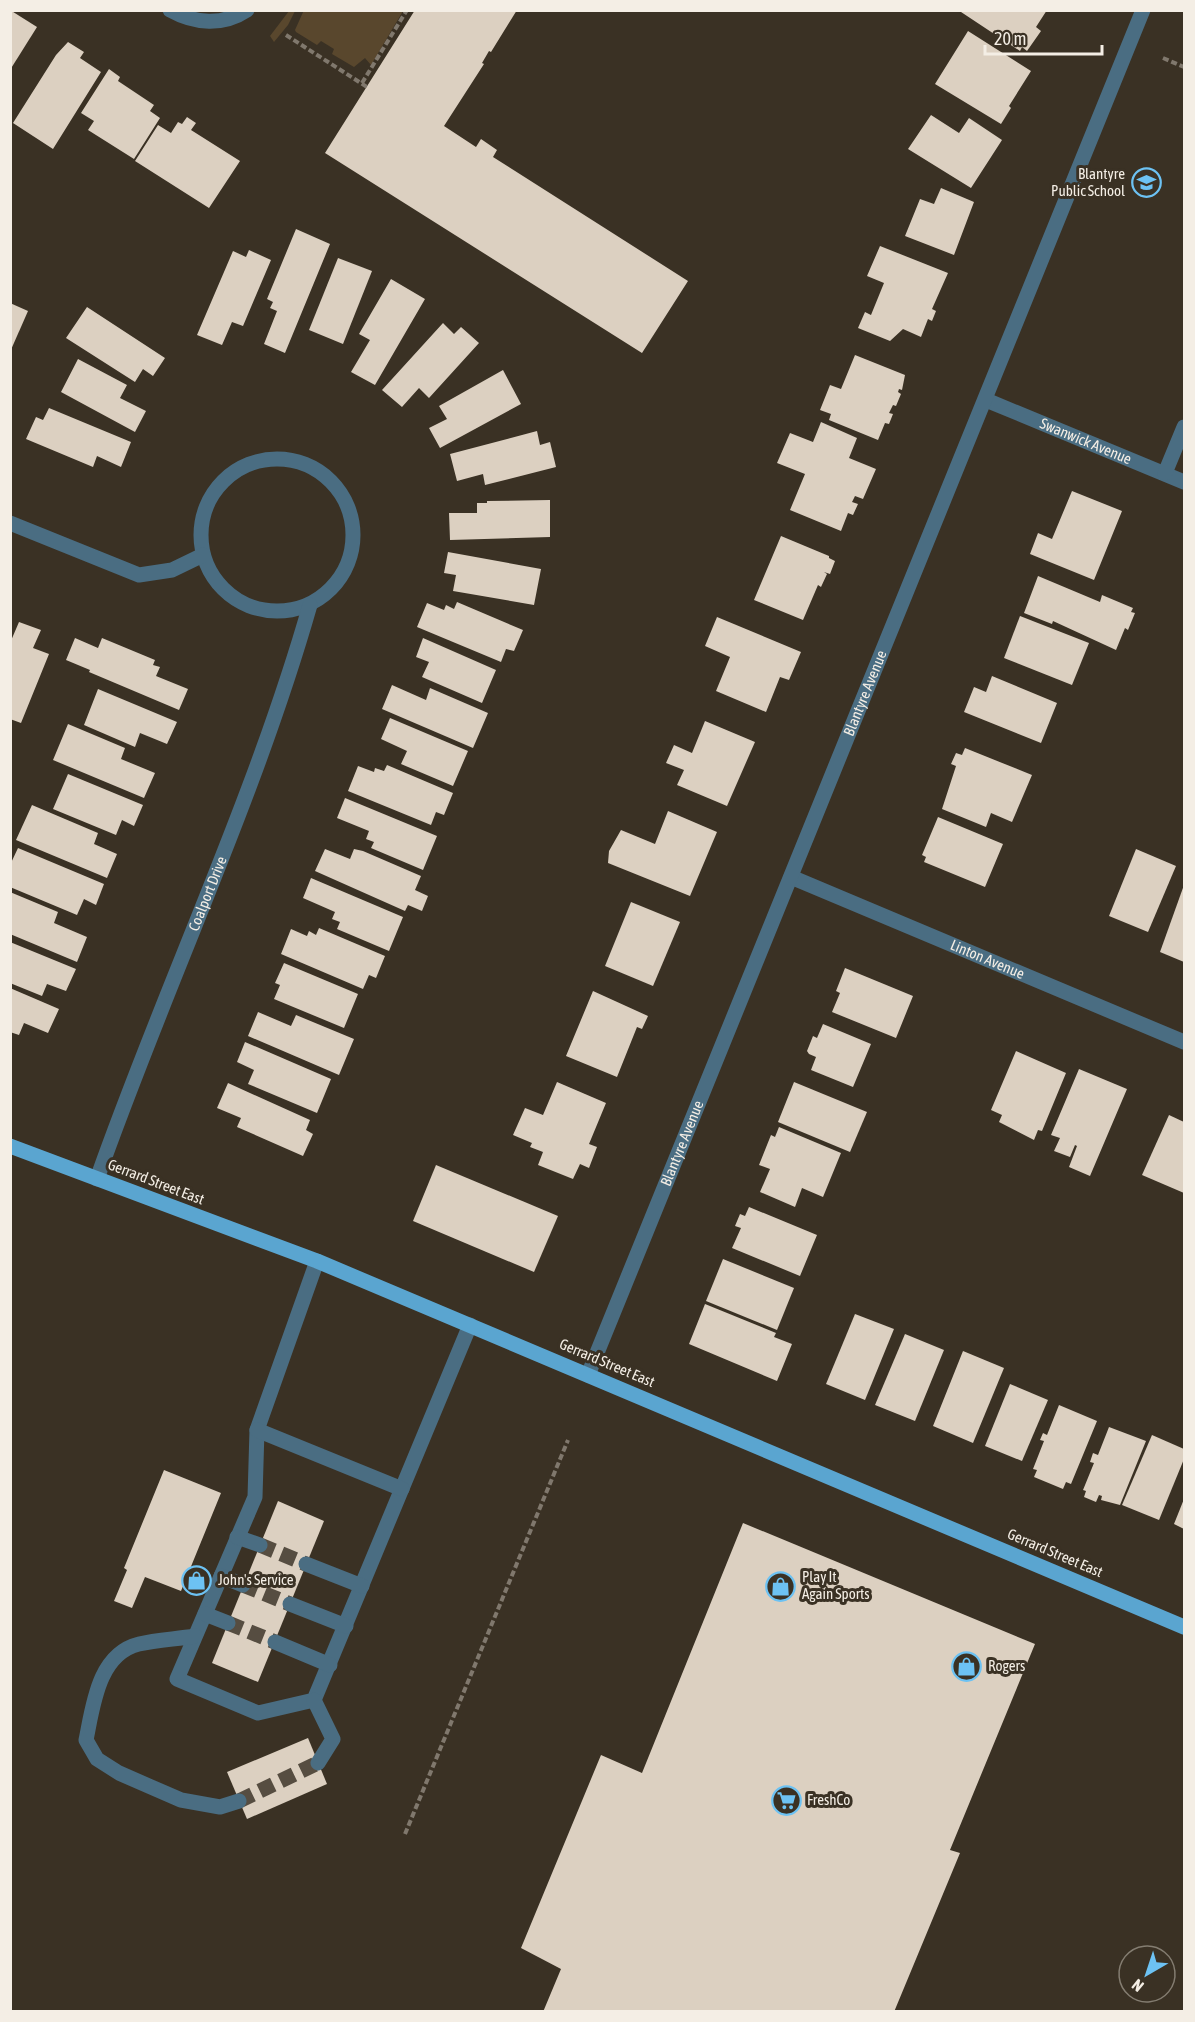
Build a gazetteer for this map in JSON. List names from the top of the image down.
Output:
{
  "streets": {
    "main road": ["Gerrard Street East"],
    "street": [
      "Swanwick Avenue",
      "Blantyre Avenue",
      "Coalport Drive",
      "Linton Avenue"
    ]
  },
  "crossings": [
    ["Swanwick Avenue", "Blantyre Avenue"],
    ["Blantyre Avenue", "Linton Avenue"],
    ["Blantyre Avenue", "Gerrard Street East"],
    ["Coalport Drive", "Gerrard Street East"]
  ],
  "places": {
    "school or university": ["Blantyre Public School"],
    "shop": ["John's Service", "Play It Again Sports", "Rogers"],
    "supermarket": ["FreshCo"]
  },
  "scale_bar": "20 m",
  "north": "bottom left"
}
